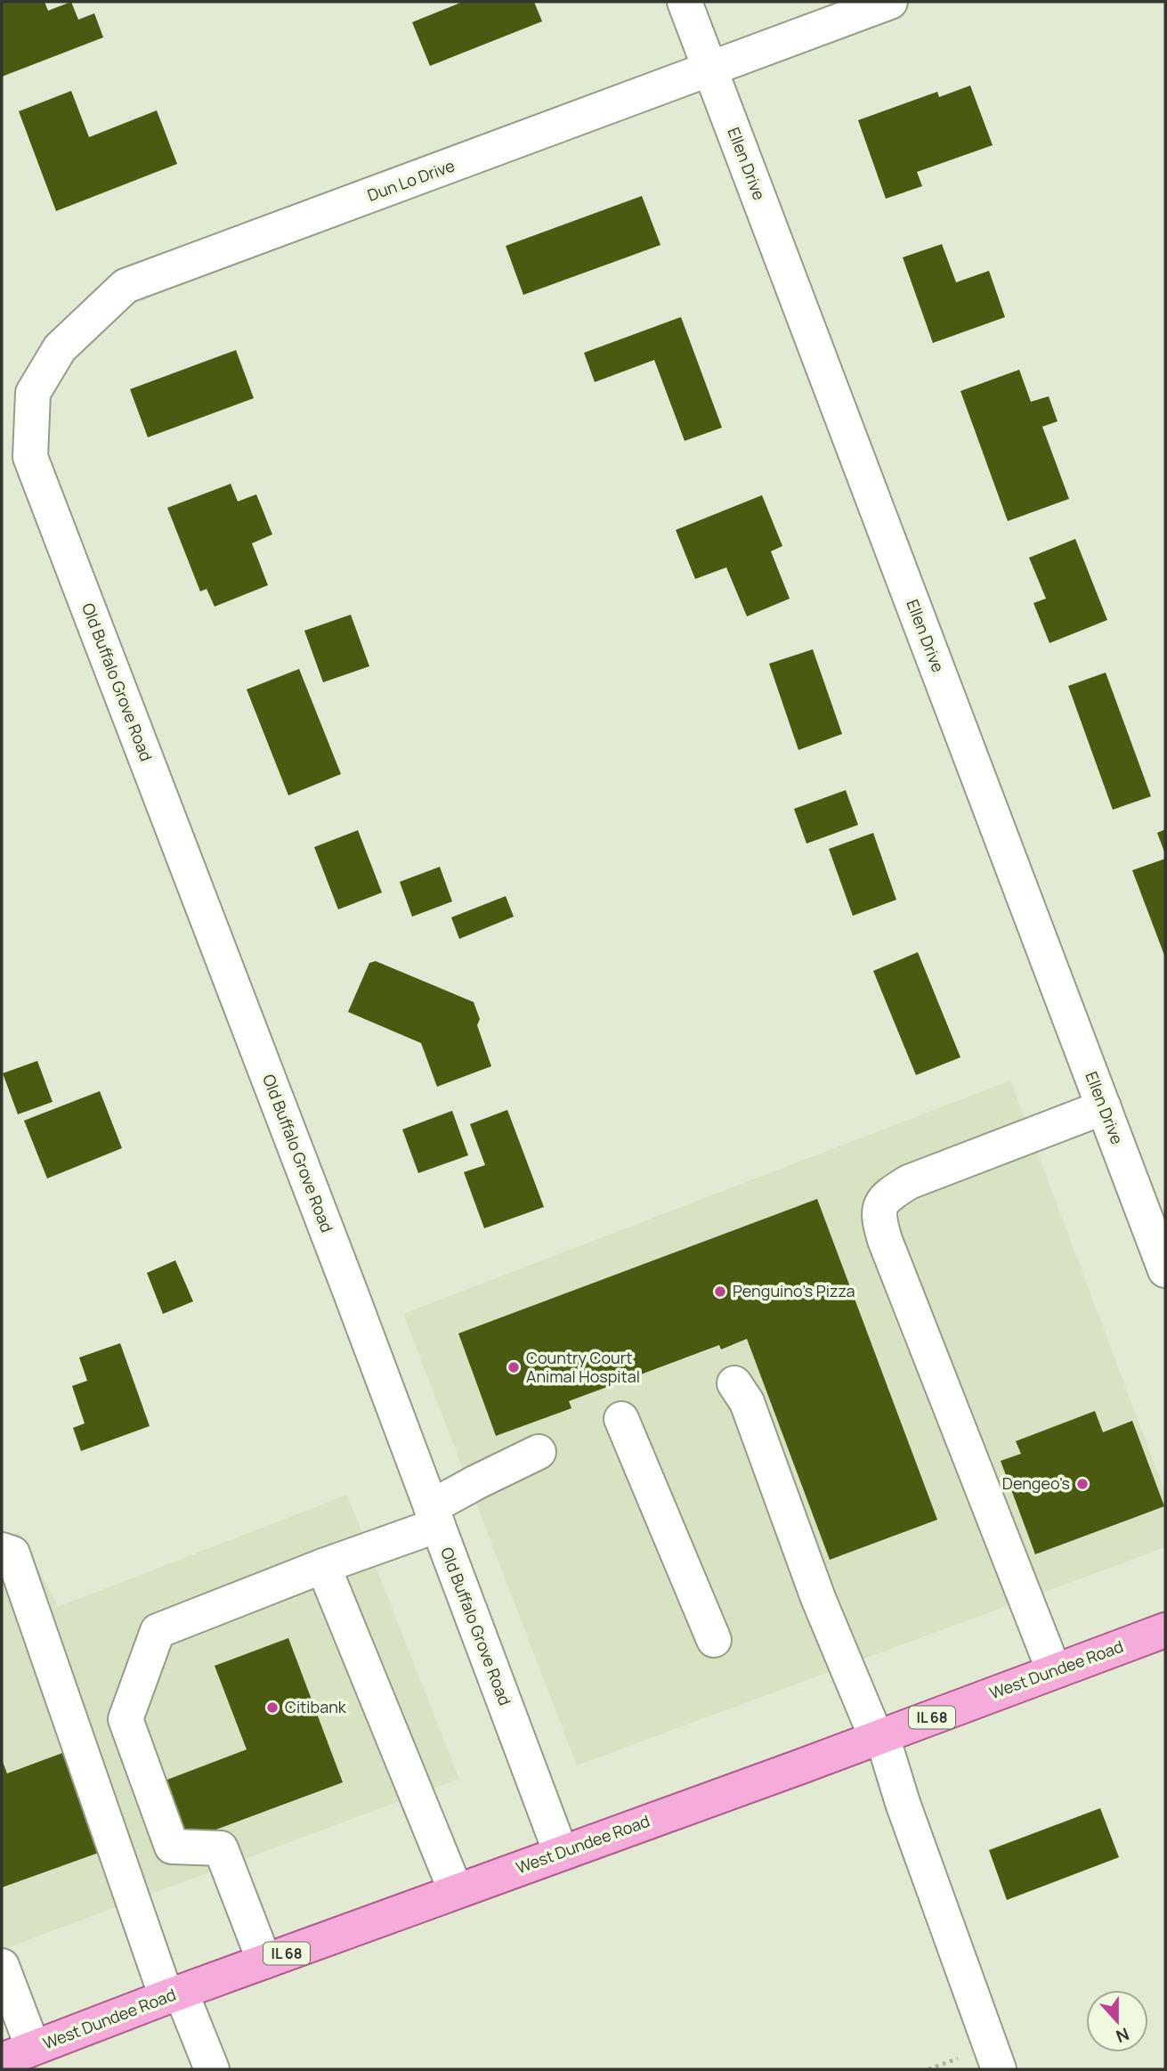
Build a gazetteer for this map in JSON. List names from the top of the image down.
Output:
{
  "streets": {
    "main road": ["West Dundee Road", "IL 68"],
    "street": ["Ellen Drive", "Dun Lo Drive", "Old Buffalo Grove Road"]
  },
  "crossings": [
    ["Ellen Drive", "Dun Lo Drive"],
    ["Dun Lo Drive", "Old Buffalo Grove Road"],
    ["Old Buffalo Grove Road", "West Dundee Road"]
  ],
  "places": [
    "Penguino's Pizza",
    "Country Court Animal Hospital",
    "Dengeo's",
    "Citibank"
  ],
  "north": "bottom"
}
